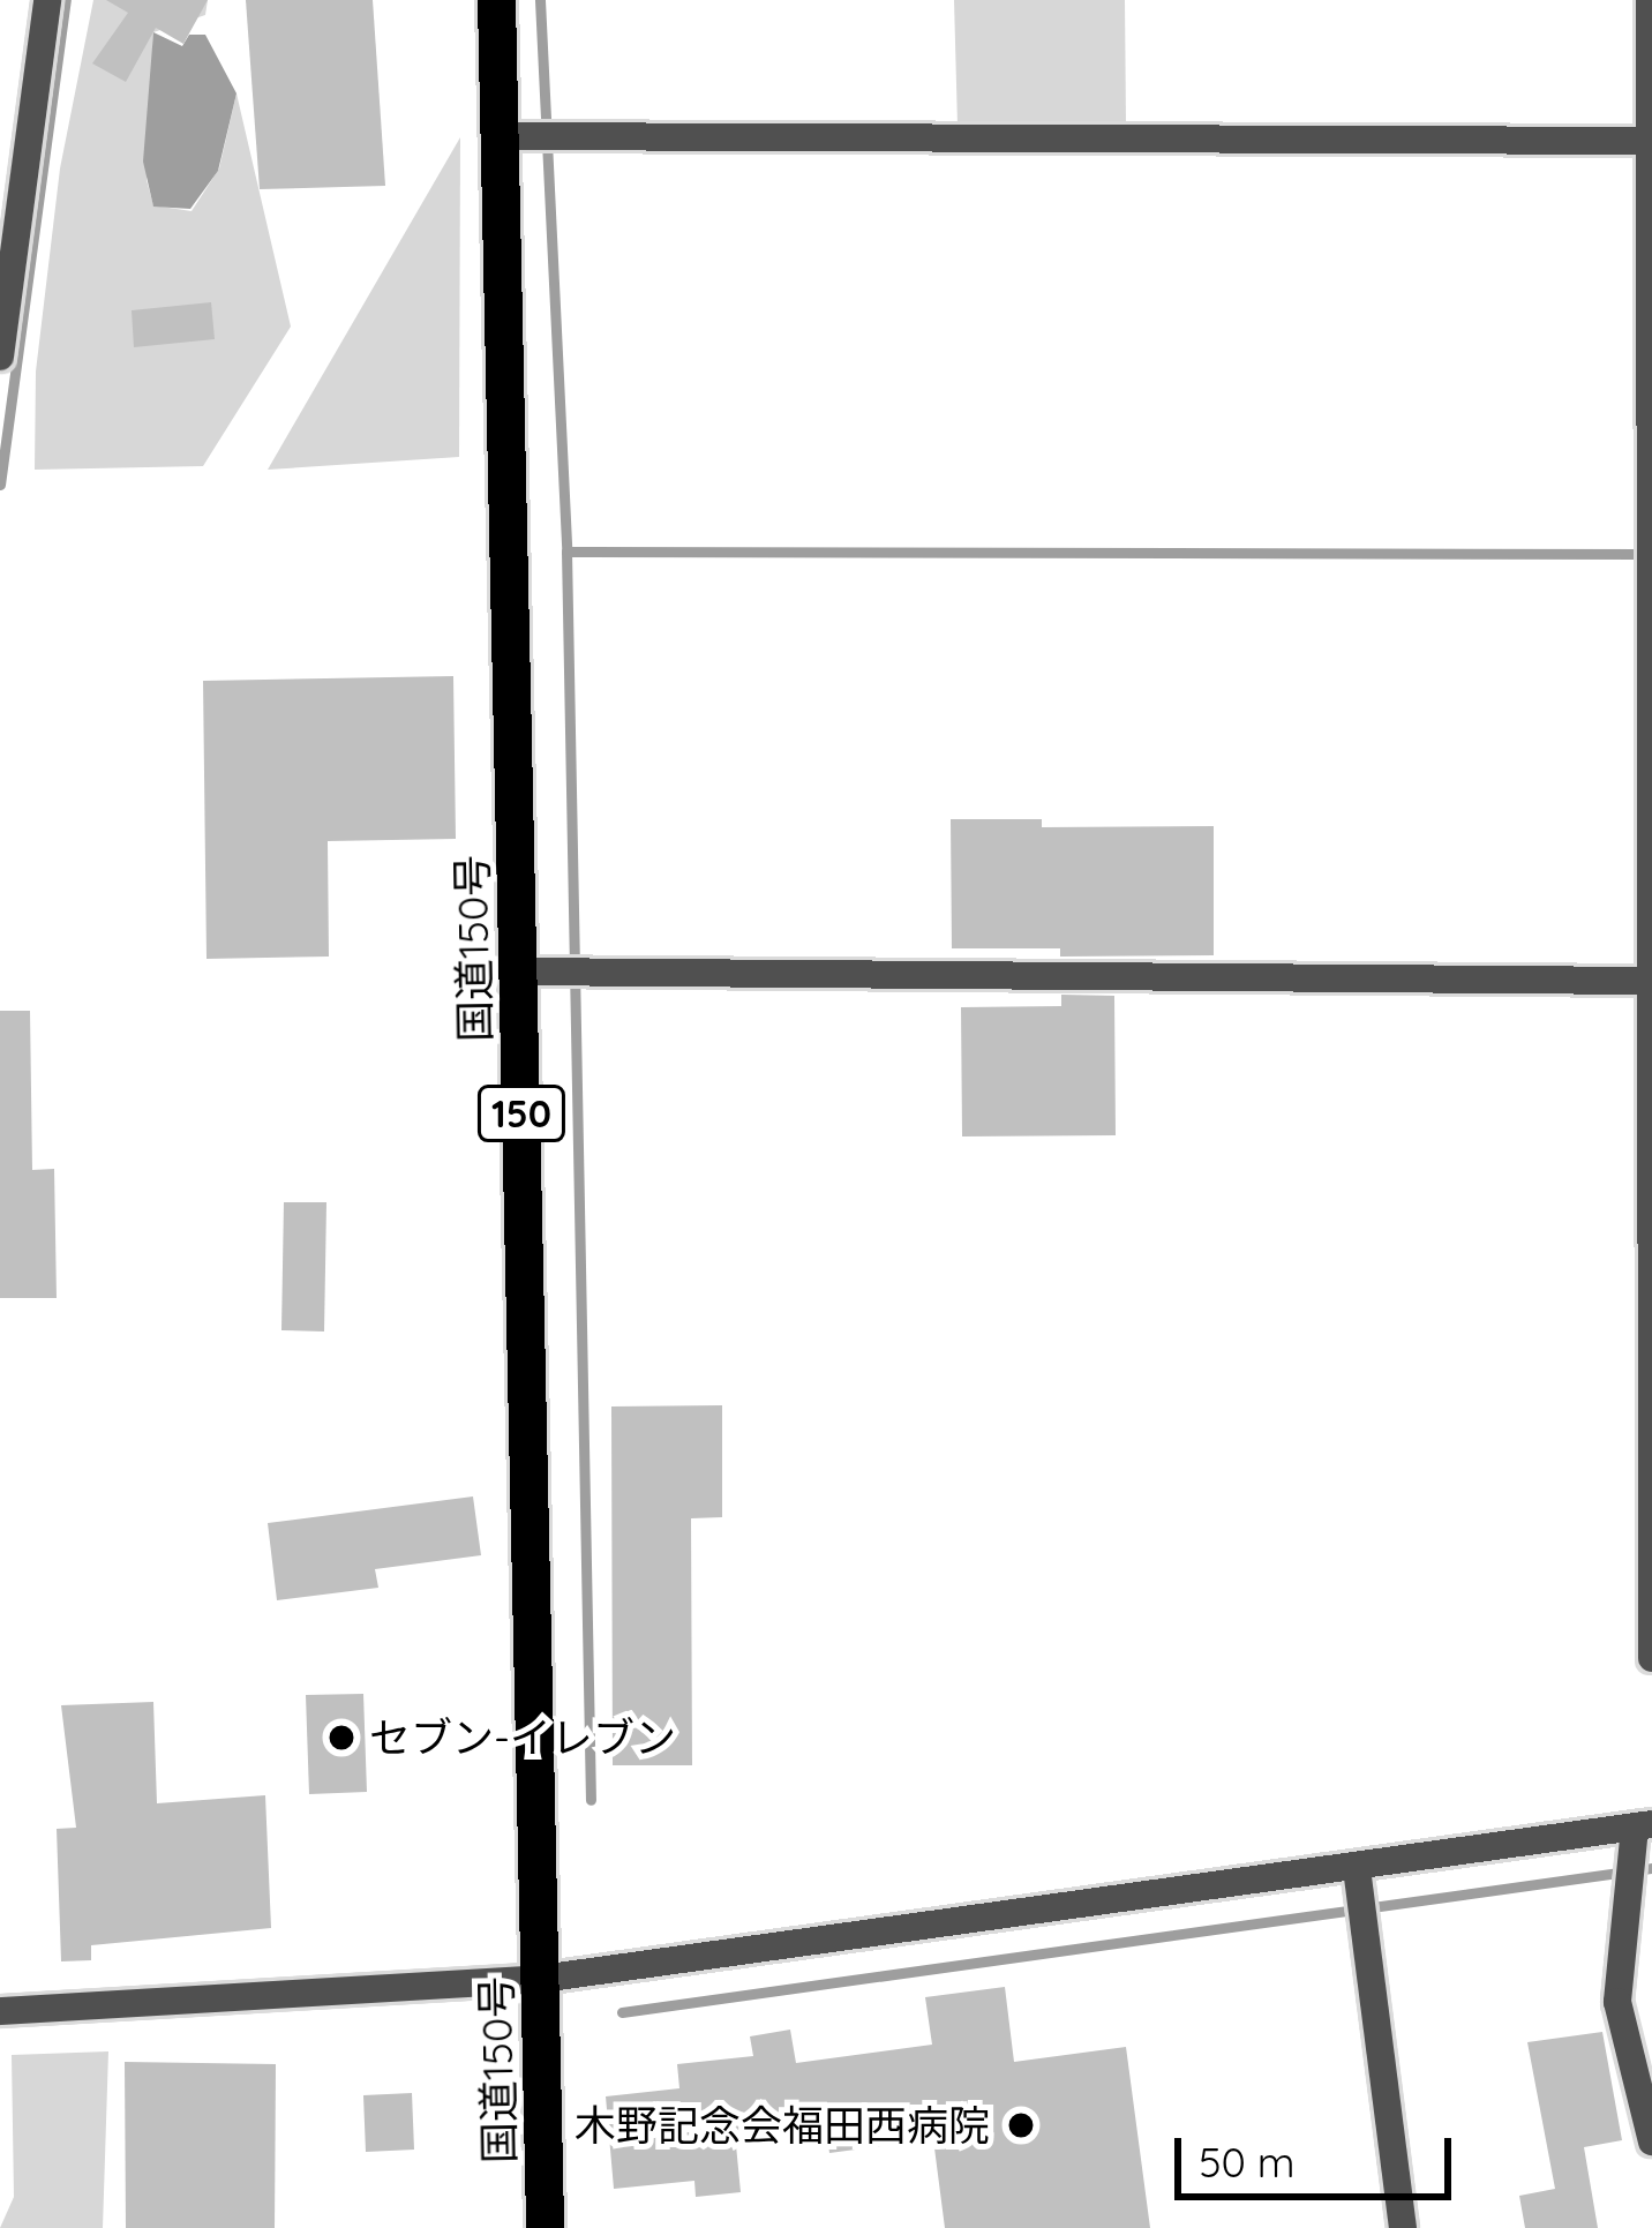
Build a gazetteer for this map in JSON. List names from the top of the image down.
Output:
{
  "streets": {
    "highway": ["国道150号", "150"]
  },
  "places": ["セブン-イレブン", "木野記念会福田西病院"],
  "scale_bar": "50 m"
}
